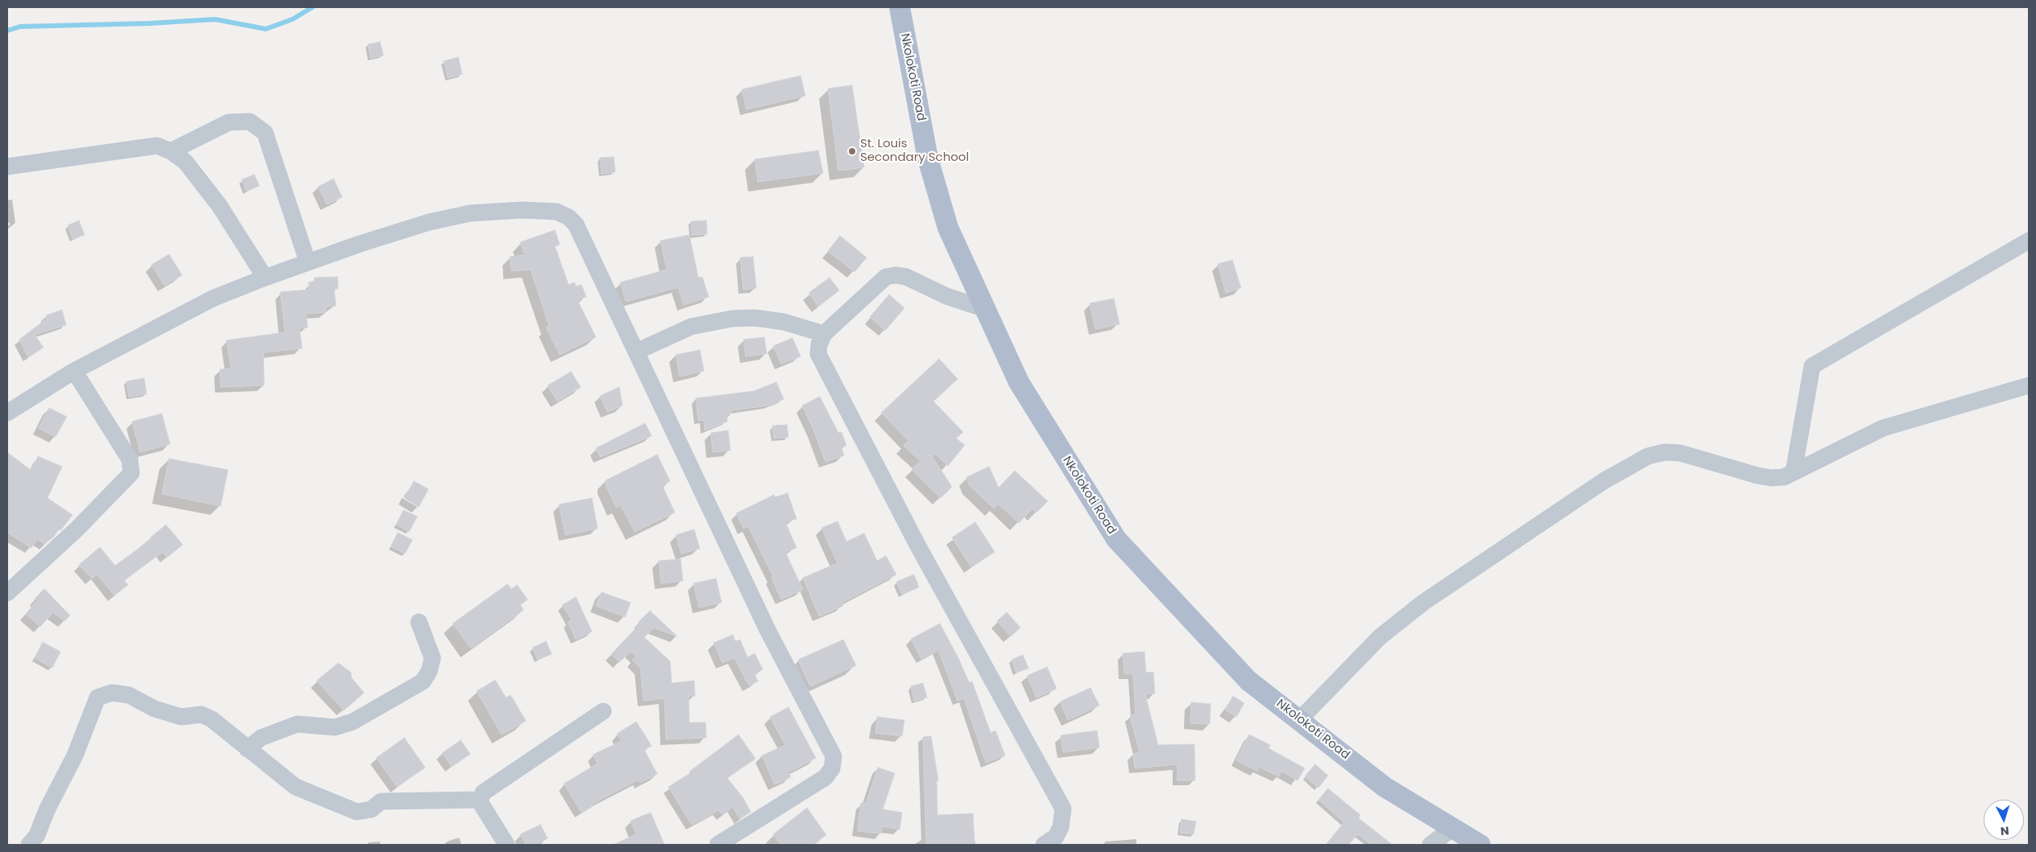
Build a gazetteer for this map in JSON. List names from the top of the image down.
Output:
{
  "streets": {
    "main road": ["Nkolokoti Road"]
  },
  "places": ["St. Louis Secondary School"],
  "north": "bottom"
}
